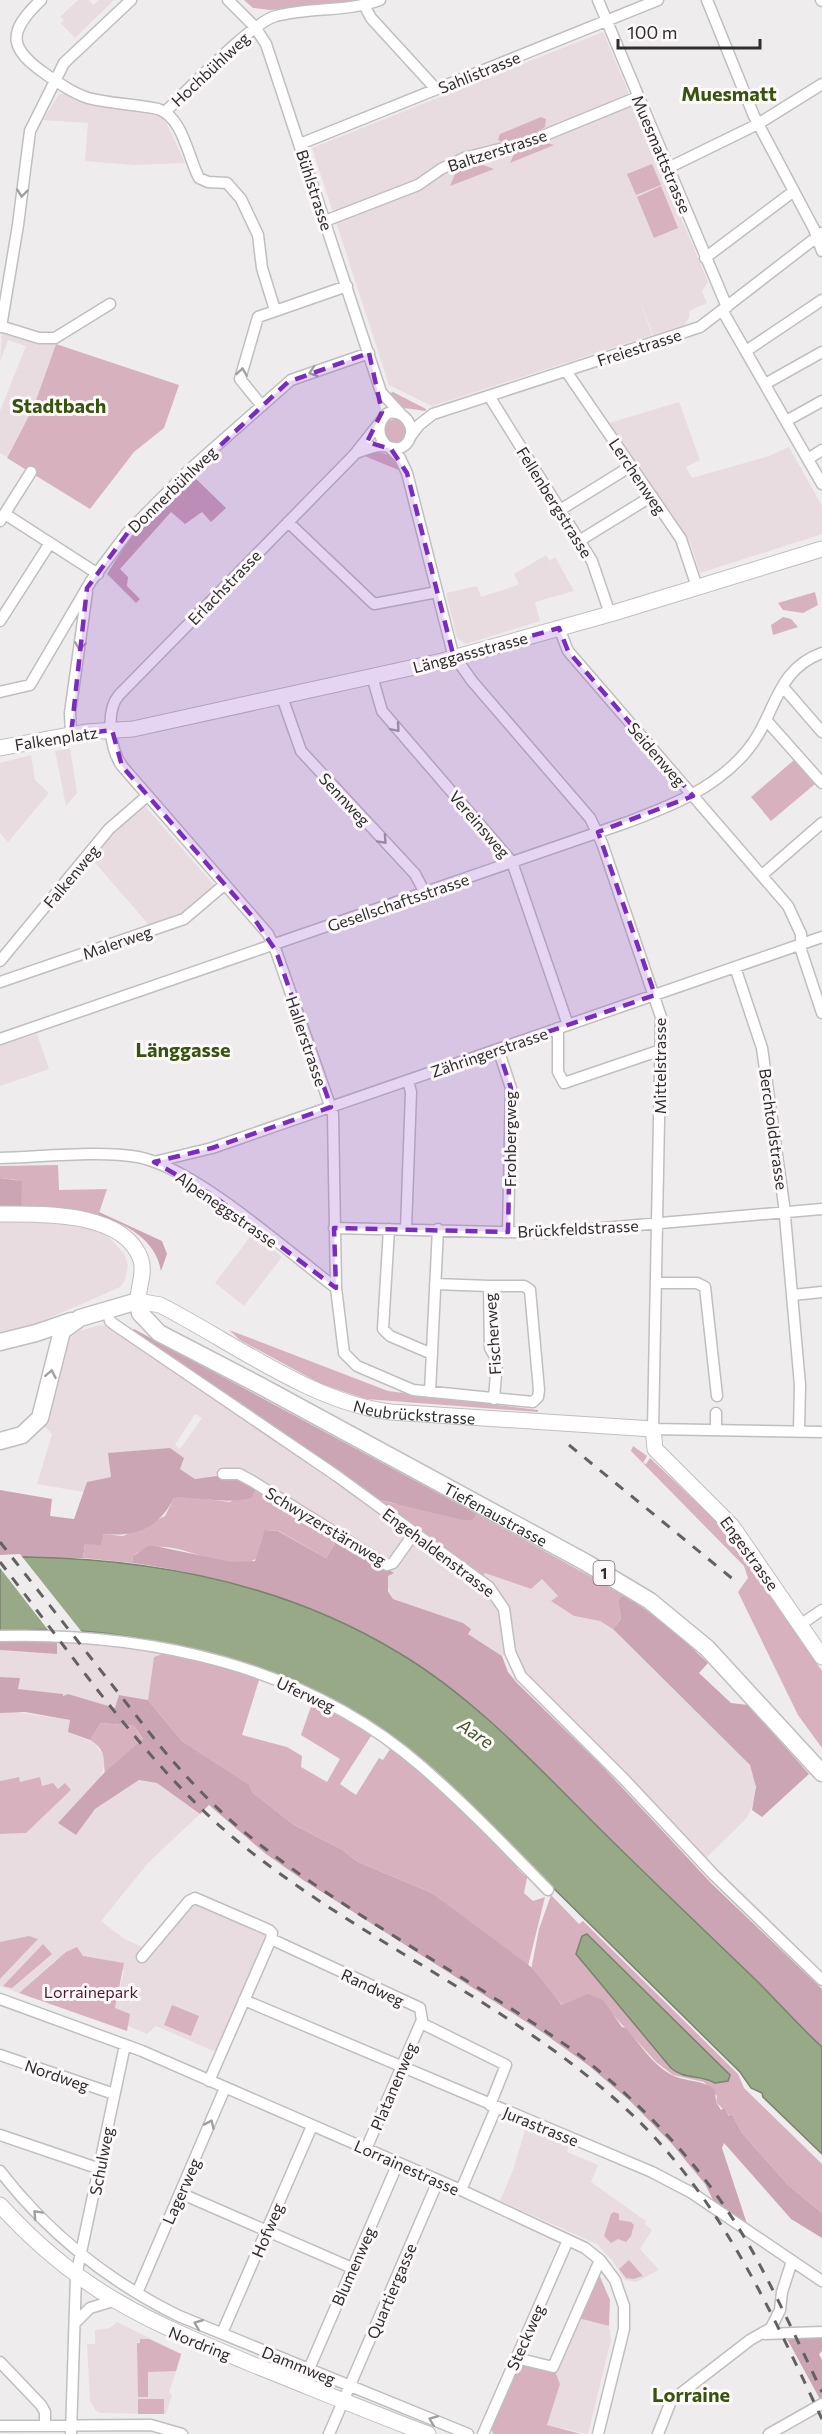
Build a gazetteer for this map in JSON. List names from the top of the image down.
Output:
{
  "streets": {
    "main road": [
      "Länggassstrasse",
      "Falkenplatz",
      "Neubrückstrasse",
      "Tiefenaustrasse",
      "Engestrasse",
      "1",
      "Nordring"
    ],
    "street": [
      "Hochbühlweg",
      "Sahlistrasse",
      "Baltzerstrasse",
      "Muesmattstrasse",
      "Bühlstrasse",
      "Freiestrasse",
      "Lerchenweg",
      "Donnerbühlweg",
      "Fellenbergstrasse",
      "Erlachstrasse",
      "Seidenweg",
      "Sennweg",
      "Vereinsweg",
      "Falkenweg",
      "Gesellschaftsstrasse",
      "Malerweg",
      "Hallerstrasse",
      "Zähringerstrasse",
      "Mittelstrasse",
      "Berchtoldstrasse",
      "Frohbergweg",
      "Alpeneggstrasse",
      "Brückfeldstrasse",
      "Fischerweg",
      "Schwyzerstärnweg",
      "Engehaldenstrasse",
      "Uferweg",
      "Randweg",
      "Nordweg",
      "Platanenweg",
      "Jurastrasse",
      "Schulweg",
      "Lorrainestrasse",
      "Lagerweg",
      "Hofweg",
      "Blumenweg",
      "Quartiergasse",
      "Steckweg",
      "Dammweg"
    ]
  },
  "crossings": [
    ["Hochbühlweg", "Bühlstrasse"],
    ["Sahlistrasse", "Muesmattstrasse"],
    ["Sahlistrasse", "Bühlstrasse"],
    ["Baltzerstrasse", "Muesmattstrasse"],
    ["Baltzerstrasse", "Bühlstrasse"],
    ["Muesmattstrasse", "Freiestrasse"],
    ["Bühlstrasse", "Freiestrasse"],
    ["Bühlstrasse", "Donnerbühlweg"],
    ["Bühlstrasse", "Erlachstrasse"],
    ["Freiestrasse", "Lerchenweg"],
    ["Freiestrasse", "Fellenbergstrasse"],
    ["Freiestrasse", "Erlachstrasse"],
    ["Lerchenweg", "Länggassstrasse"],
    ["Fellenbergstrasse", "Länggassstrasse"],
    ["Erlachstrasse", "Länggassstrasse"],
    ["Erlachstrasse", "Falkenplatz"],
    ["Erlachstrasse", "Hallerstrasse"],
    ["Länggassstrasse", "Falkenplatz"],
    ["Länggassstrasse", "Seidenweg"],
    ["Länggassstrasse", "Sennweg"],
    ["Länggassstrasse", "Vereinsweg"],
    ["Länggassstrasse", "Hallerstrasse"],
    ["Länggassstrasse", "Mittelstrasse"],
    ["Falkenplatz", "Hallerstrasse"],
    ["Seidenweg", "Gesellschaftsstrasse"],
    ["Seidenweg", "Zähringerstrasse"],
    ["Sennweg", "Gesellschaftsstrasse"],
    ["Vereinsweg", "Gesellschaftsstrasse"],
    ["Vereinsweg", "Zähringerstrasse"],
    ["Vereinsweg", "Mittelstrasse"],
    ["Falkenweg", "Hallerstrasse"],
    ["Gesellschaftsstrasse", "Hallerstrasse"],
    ["Gesellschaftsstrasse", "Mittelstrasse"],
    ["Malerweg", "Hallerstrasse"],
    ["Hallerstrasse", "Zähringerstrasse"],
    ["Hallerstrasse", "Alpeneggstrasse"],
    ["Hallerstrasse", "Brückfeldstrasse"],
    ["Zähringerstrasse", "Mittelstrasse"],
    ["Zähringerstrasse", "Berchtoldstrasse"],
    ["Zähringerstrasse", "Frohbergweg"],
    ["Zähringerstrasse", "Alpeneggstrasse"],
    ["Mittelstrasse", "Brückfeldstrasse"],
    ["Mittelstrasse", "Neubrückstrasse"],
    ["Mittelstrasse", "Engestrasse"],
    ["Berchtoldstrasse", "Brückfeldstrasse"],
    ["Berchtoldstrasse", "Neubrückstrasse"],
    ["Frohbergweg", "Brückfeldstrasse"],
    ["Neubrückstrasse", "Tiefenaustrasse"],
    ["Neubrückstrasse", "Engestrasse"],
    ["Schwyzerstärnweg", "Engehaldenstrasse"],
    ["Randweg", "Platanenweg"],
    ["Randweg", "Jurastrasse"],
    ["Nordweg", "Schulweg"],
    ["Platanenweg", "Jurastrasse"],
    ["Platanenweg", "Lorrainestrasse"],
    ["Schulweg", "Lorrainestrasse"],
    ["Schulweg", "Nordring"],
    ["Schulweg", "Dammweg"],
    ["Lorrainestrasse", "Lagerweg"],
    ["Lorrainestrasse", "Hofweg"],
    ["Lorrainestrasse", "Blumenweg"],
    ["Lorrainestrasse", "Quartiergasse"],
    ["Lorrainestrasse", "Steckweg"],
    ["Lagerweg", "Dammweg"],
    ["Hofweg", "Dammweg"],
    ["Blumenweg", "Dammweg"],
    ["Quartiergasse", "Nordring"],
    ["Quartiergasse", "Dammweg"]
  ],
  "one_way": [
    "Sennweg",
    "Vereinsweg",
    "Lagerweg",
    "Dammweg"
  ],
  "districts": [
    "Muesmatt",
    "Stadtbach",
    "Länggasse",
    "Lorraine"
  ],
  "water": ["Aare"],
  "parks": ["Lorrainepark"],
  "scale_bar": "100 m"
}
